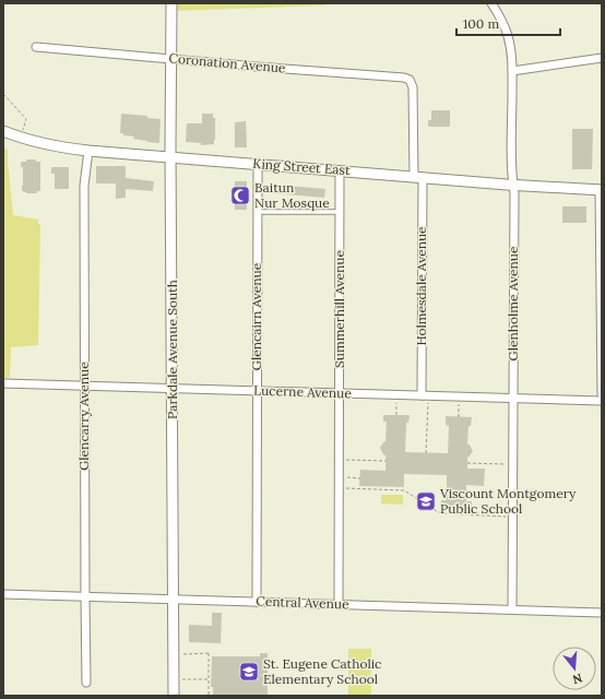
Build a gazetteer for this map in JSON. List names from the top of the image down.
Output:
{
  "streets": {
    "main road": ["King Street East", "Parkdale Avenue South"],
    "street": [
      "Coronation Avenue",
      "Holmesdale Avenue",
      "Glenholme Avenue",
      "Summerhill Avenue",
      "Glencairn Avenue",
      "Lucerne Avenue",
      "Glencarry Avenue",
      "Central Avenue"
    ]
  },
  "crossings": [
    ["Coronation Avenue", "Holmesdale Avenue"],
    ["Coronation Avenue", "Parkdale Avenue South"],
    ["King Street East", "Holmesdale Avenue"],
    ["King Street East", "Glenholme Avenue"],
    ["King Street East", "Summerhill Avenue"],
    ["King Street East", "Glencairn Avenue"],
    ["King Street East", "Parkdale Avenue South"],
    ["King Street East", "Glencarry Avenue"],
    ["Holmesdale Avenue", "Lucerne Avenue"],
    ["Glenholme Avenue", "Lucerne Avenue"],
    ["Glenholme Avenue", "Central Avenue"],
    ["Summerhill Avenue", "Lucerne Avenue"],
    ["Summerhill Avenue", "Central Avenue"],
    ["Glencairn Avenue", "Lucerne Avenue"],
    ["Glencairn Avenue", "Central Avenue"],
    ["Parkdale Avenue South", "Lucerne Avenue"],
    ["Parkdale Avenue South", "Central Avenue"],
    ["Lucerne Avenue", "Glencarry Avenue"],
    ["Glencarry Avenue", "Central Avenue"]
  ],
  "places": {
    "mosque": ["Baitun Nur Mosque"],
    "school or university": ["Viscount Montgomery Public School", "St. Eugene Catholic Elementary School"]
  },
  "scale_bar": "100 m",
  "north": "bottom"
}
